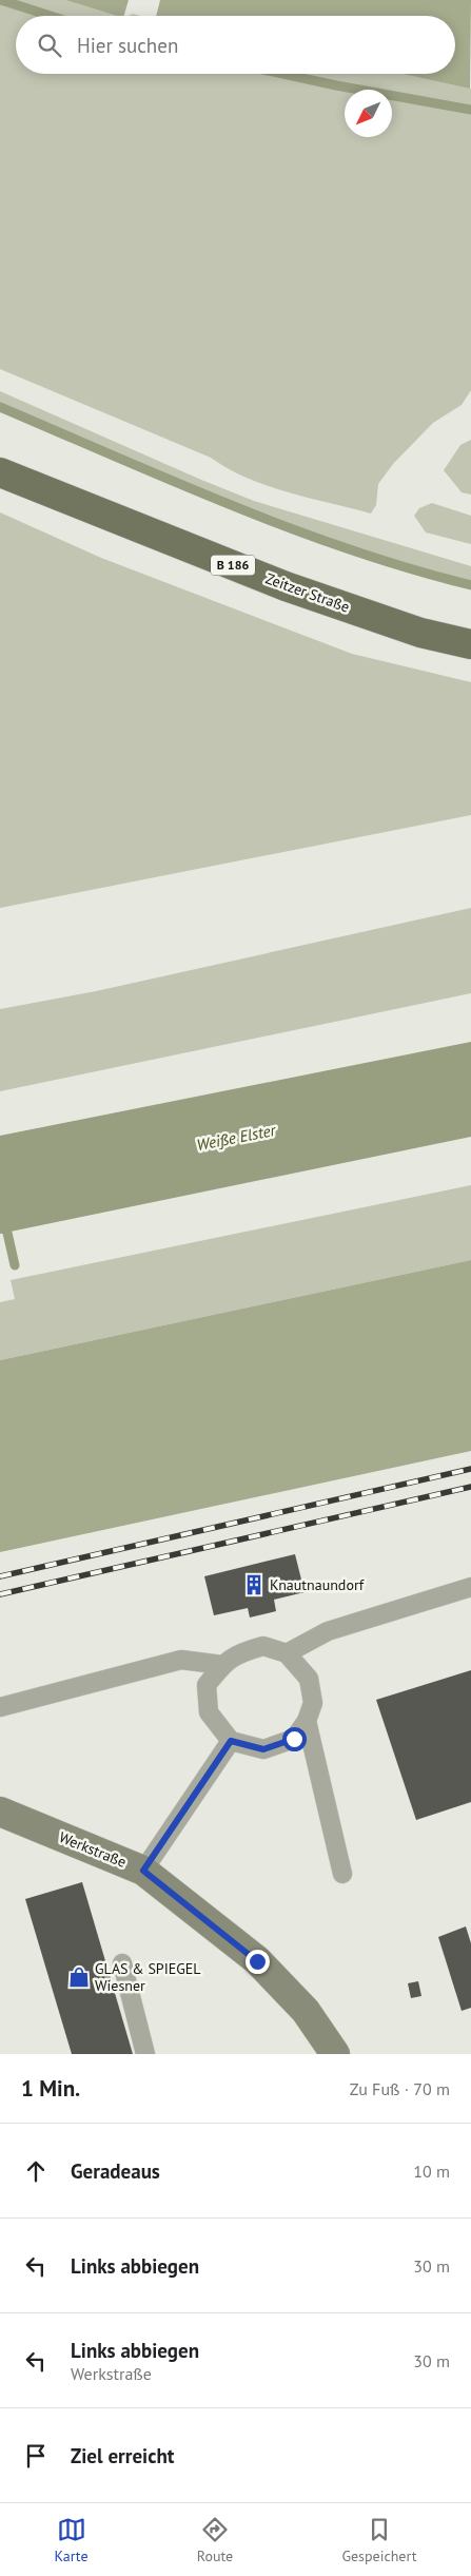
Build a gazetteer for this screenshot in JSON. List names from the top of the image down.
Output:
{
  "streets": {
    "main road": ["B 186", "Zeitzer Straße", "Werkstraße"]
  },
  "water": ["Weiße Elster"],
  "places": {
    "building": ["Knautnaundorf"],
    "shop": ["GLAS & SPIEGEL Wiesner"]
  },
  "north": "bottom left",
  "page": {
    "search": "Hier suchen",
    "heading": ["1 Min.", "Zu Fuß · 70 m"],
    "list": [
      ["Geradeaus", "10 m"],
      ["Links abbiegen", "30 m"],
      ["Links abbiegen", "Werkstraße", "30 m"],
      "Ziel erreicht"
    ],
    "nav": ["Karte", "Route", "Gespeichert"]
  }
}
